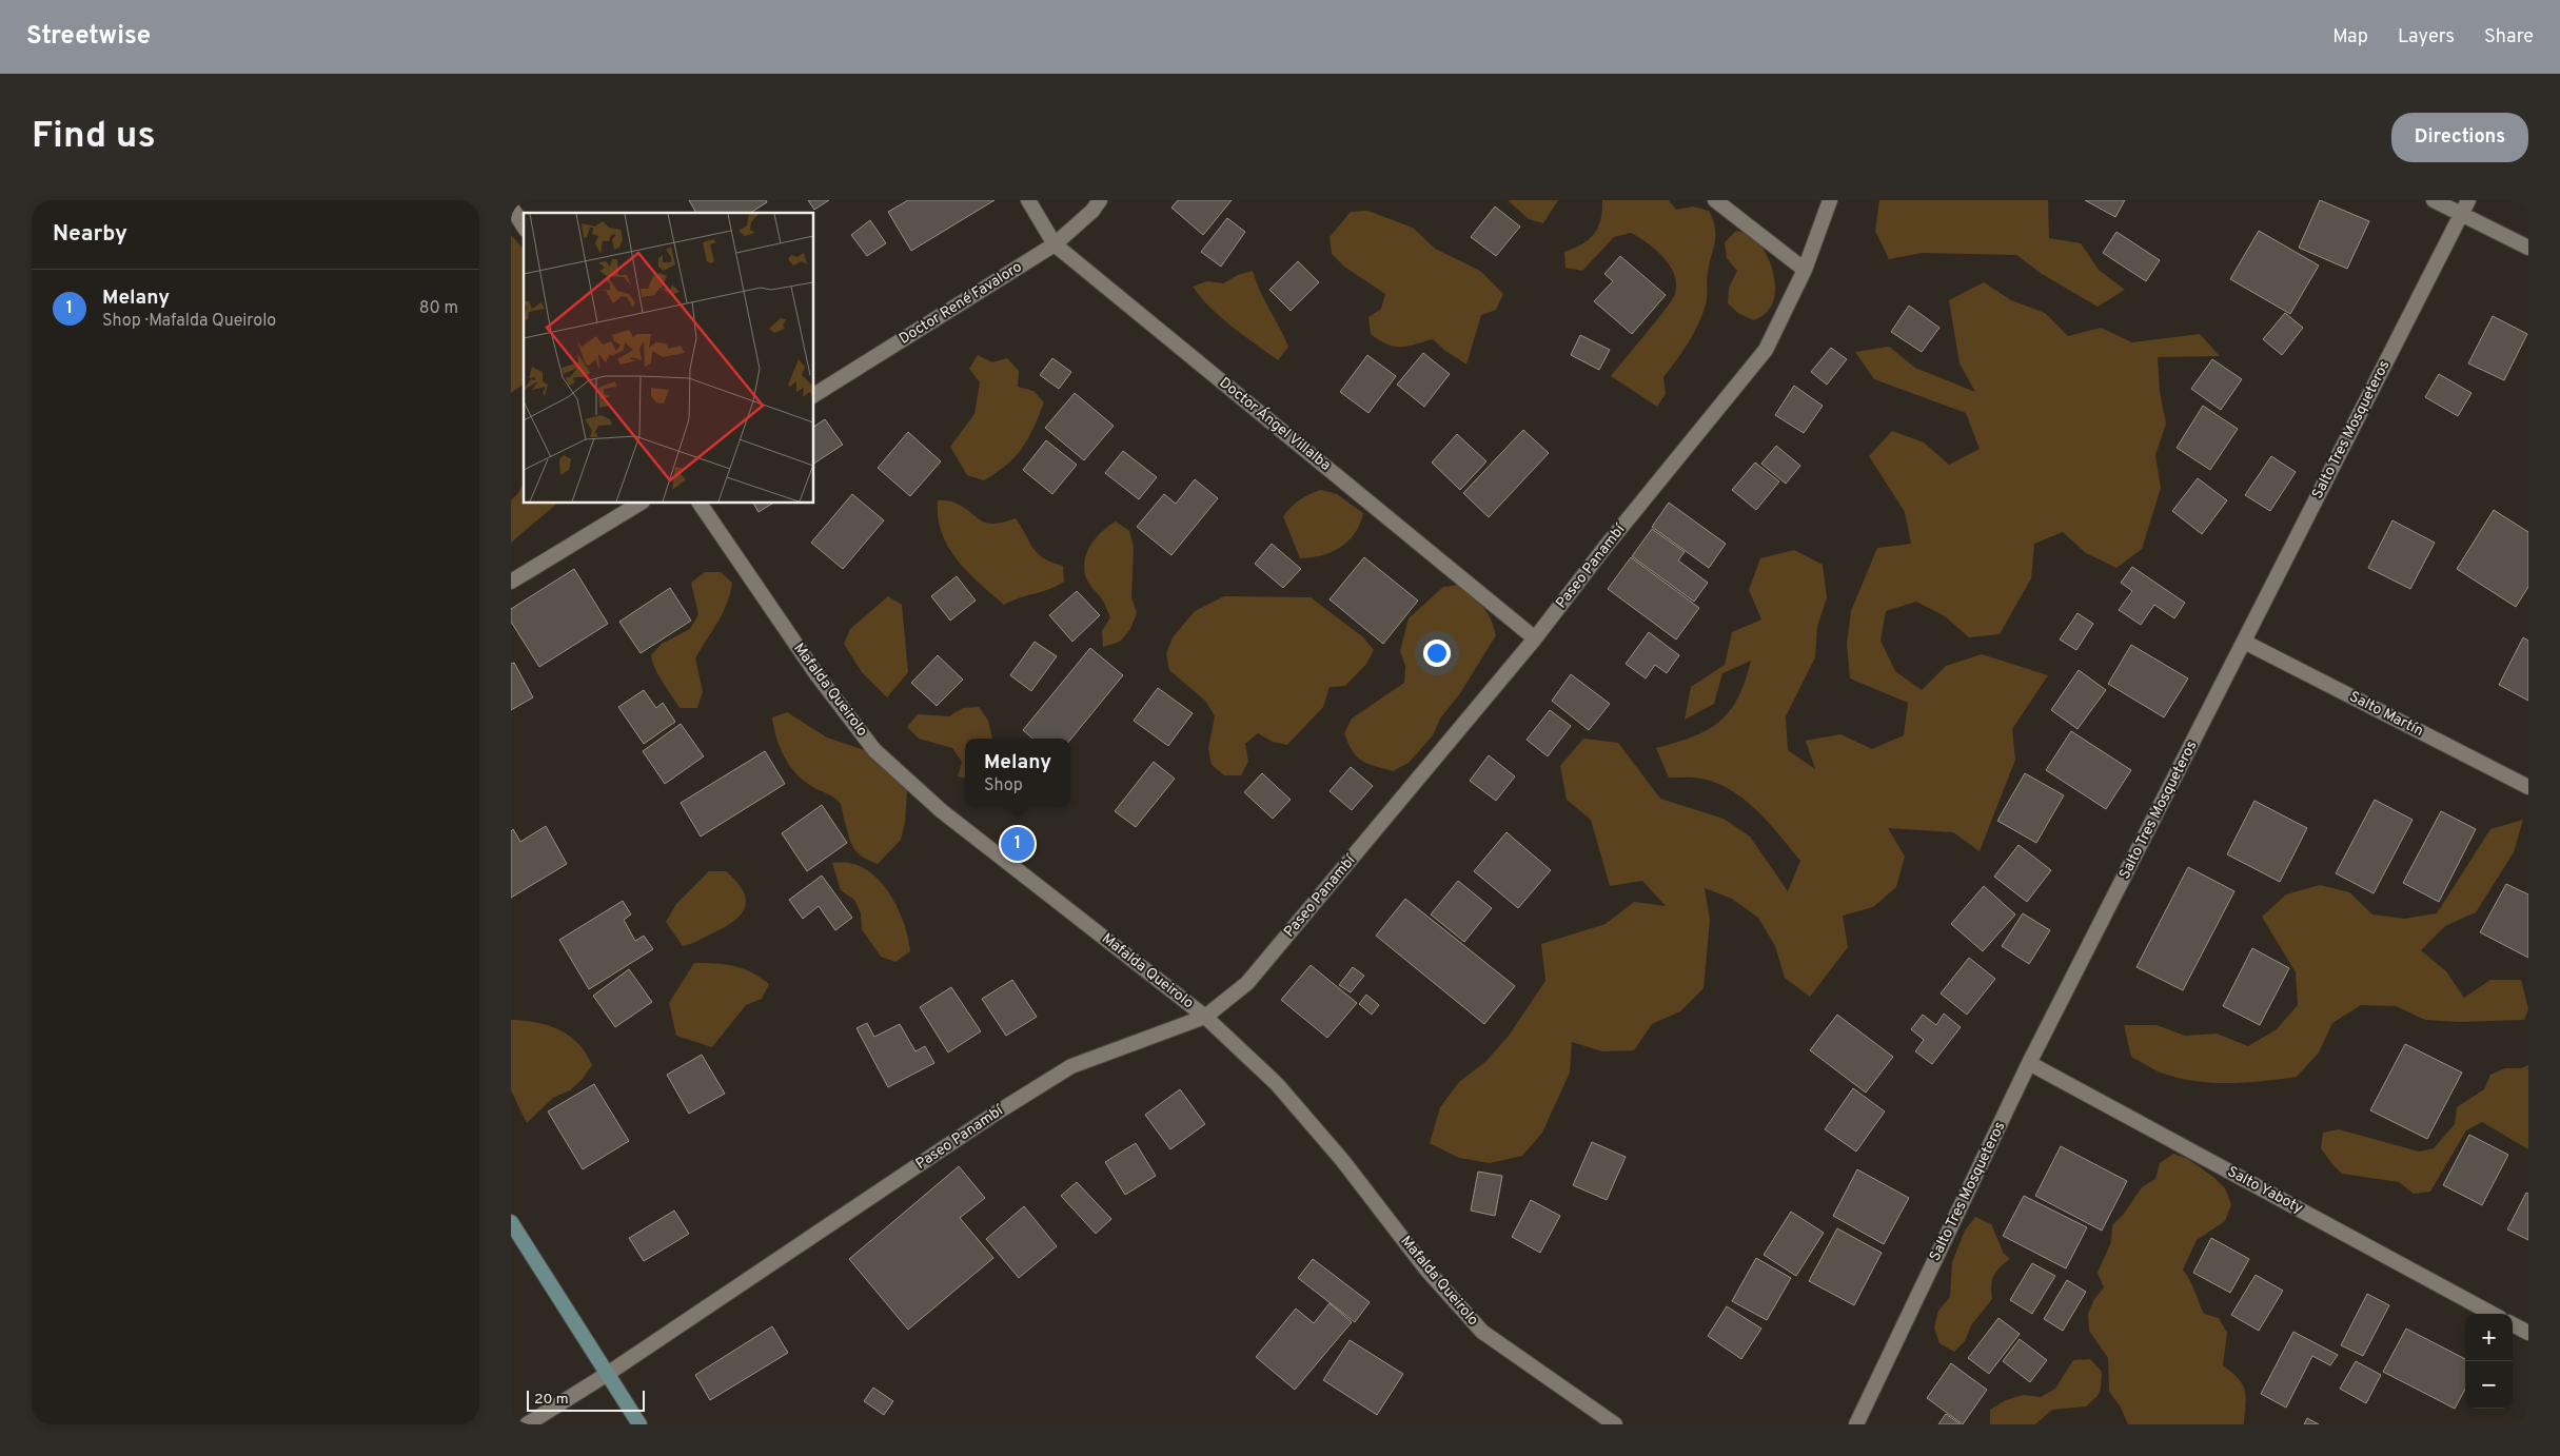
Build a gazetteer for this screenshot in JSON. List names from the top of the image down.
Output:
{
  "streets": {
    "street": [
      "Doctor René Favaloro",
      "Doctor Ángel Villalba",
      "Salto Tres Mosqueteros",
      "Paseo Panambí",
      "Mafalda Queirolo",
      "Salto Martín",
      "Salto Yaboty"
    ]
  },
  "crossings": [
    ["Doctor René Favaloro", "Doctor Ángel Villalba"],
    ["Doctor Ángel Villalba", "Paseo Panambí"],
    ["Salto Tres Mosqueteros", "Salto Martín"],
    ["Salto Tres Mosqueteros", "Salto Yaboty"],
    ["Paseo Panambí", "Mafalda Queirolo"]
  ],
  "scale_bar": "20 m",
  "page": {
    "header": "Streetwise",
    "nav": ["Map", "Layers", "Share"],
    "buttons": "Directions",
    "title": "Find us",
    "heading": "Nearby",
    "list": [
      {
        "mark": "1",
        "name": "Melany",
        "note": "Shop · Mafalda Queirolo",
        "value": "80 m"
      }
    ],
    "popup": ["Melany", "Shop"],
    "pins": "1",
    "map_buttons": ["+", "−"],
    "scale": "20 m"
  }
}
